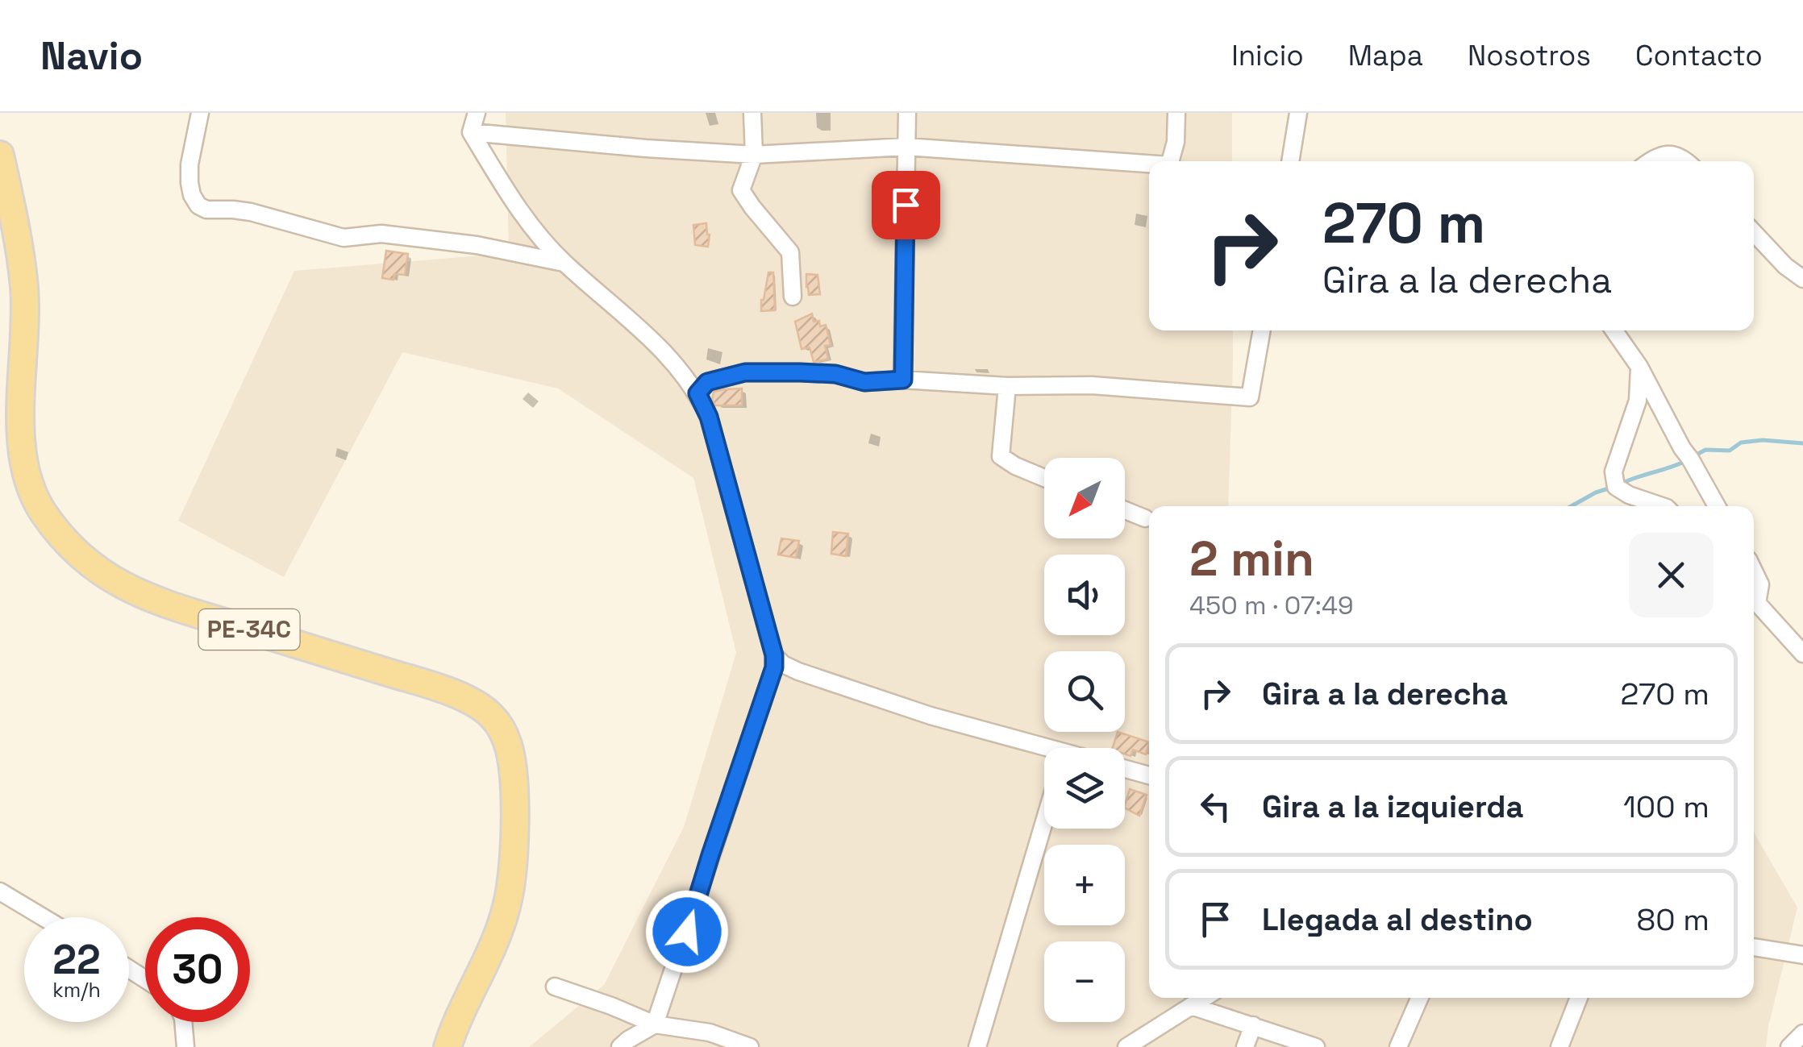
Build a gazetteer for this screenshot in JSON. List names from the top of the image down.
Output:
{
  "streets": {
    "main road": ["PE-34C"]
  },
  "north": "bottom left",
  "page": {
    "header": "Navio",
    "nav": [
      "Inicio",
      "Mapa",
      "Nosotros",
      "Contacto"
    ],
    "turn": ["270 m", "Gira a la derecha"],
    "map_buttons": ["+", "−"],
    "heading": ["2 min", "450 m · 07:49"],
    "list": [
      {
        "name": "Gira a la derecha",
        "value": "270 m"
      },
      {
        "name": "Gira a la izquierda",
        "value": "100 m"
      },
      {
        "name": "Llegada al destino",
        "value": "80 m"
      }
    ],
    "speed": "22 km/h",
    "limit": "30"
  }
}
